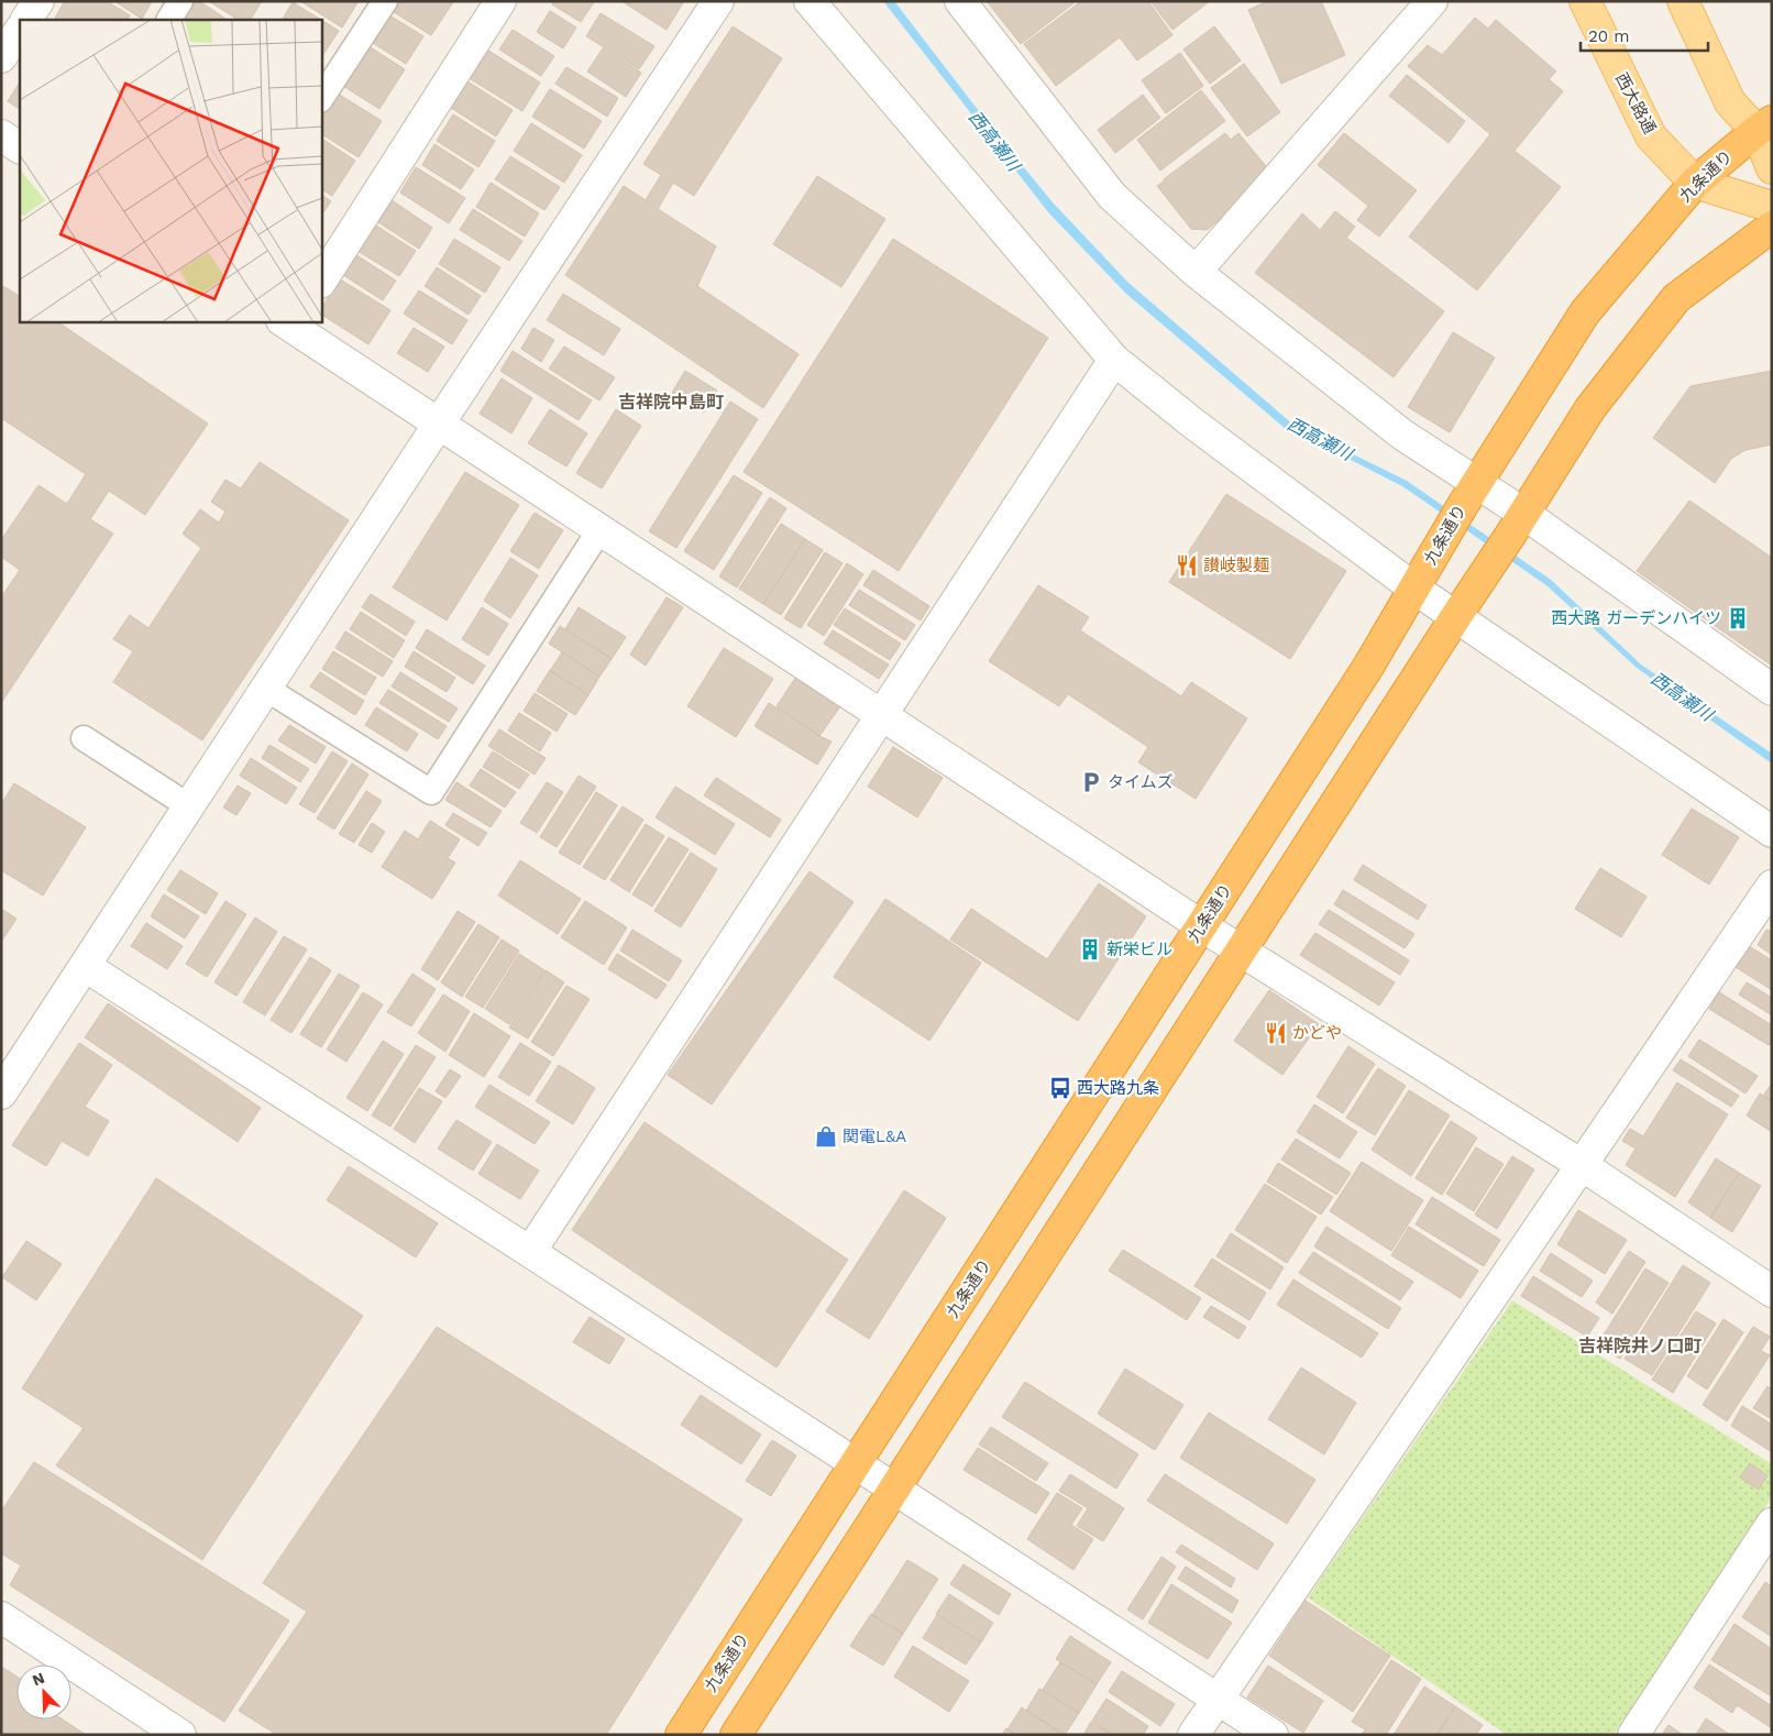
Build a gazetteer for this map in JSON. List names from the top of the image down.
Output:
{
  "streets": {
    "highway": ["九条通り"],
    "main road": ["西大路通"]
  },
  "crossings": [
    ["西大路通", "九条通り"]
  ],
  "districts": ["吉祥院中島町", "吉祥院井ノ口町"],
  "water": ["西高瀬川"],
  "places": {
    "restaurant": ["讃岐製麺", "かどや"],
    "building": ["西大路 ガーデンハイツ", "新栄ビル"],
    "parking": ["タイムズ"],
    "bus stop": ["西大路九条"],
    "shop": ["関電L&A"]
  },
  "scale_bar": "20 m",
  "north": "top left"
}
